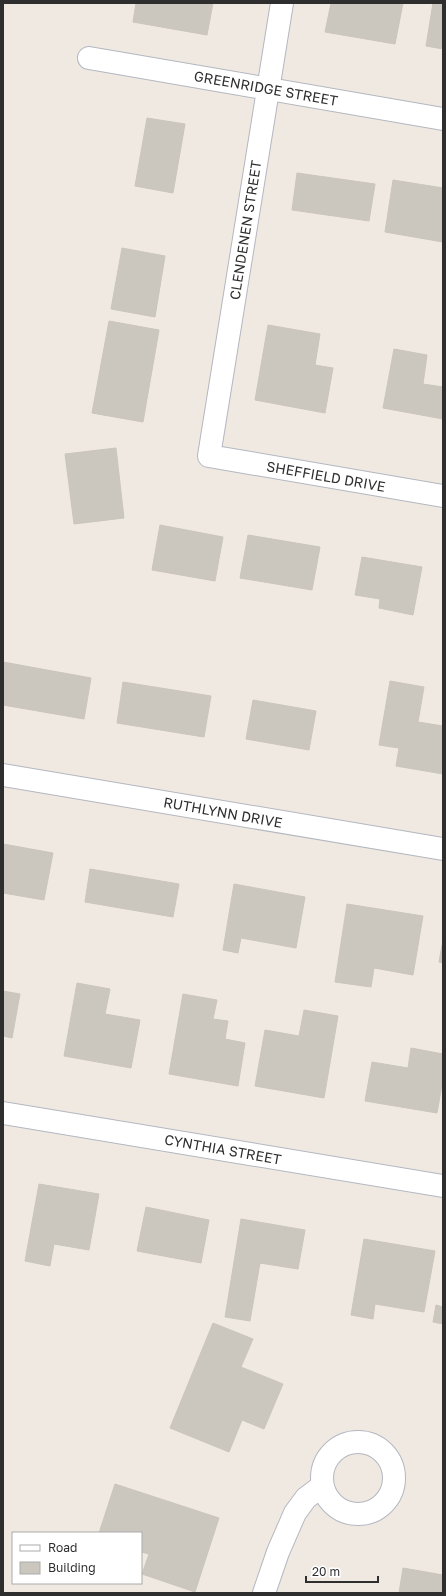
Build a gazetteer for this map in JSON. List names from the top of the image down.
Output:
{
  "streets": {
    "street": [
      "GREENRIDGE STREET",
      "CLENDENEN STREET",
      "SHEFFIELD DRIVE",
      "RUTHLYNN DRIVE",
      "CYNTHIA STREET"
    ]
  },
  "crossings": [
    ["GREENRIDGE STREET", "CLENDENEN STREET"],
    ["CLENDENEN STREET", "SHEFFIELD DRIVE"]
  ],
  "legend": ["Road", "Building"],
  "scale_bar": "20 m"
}
